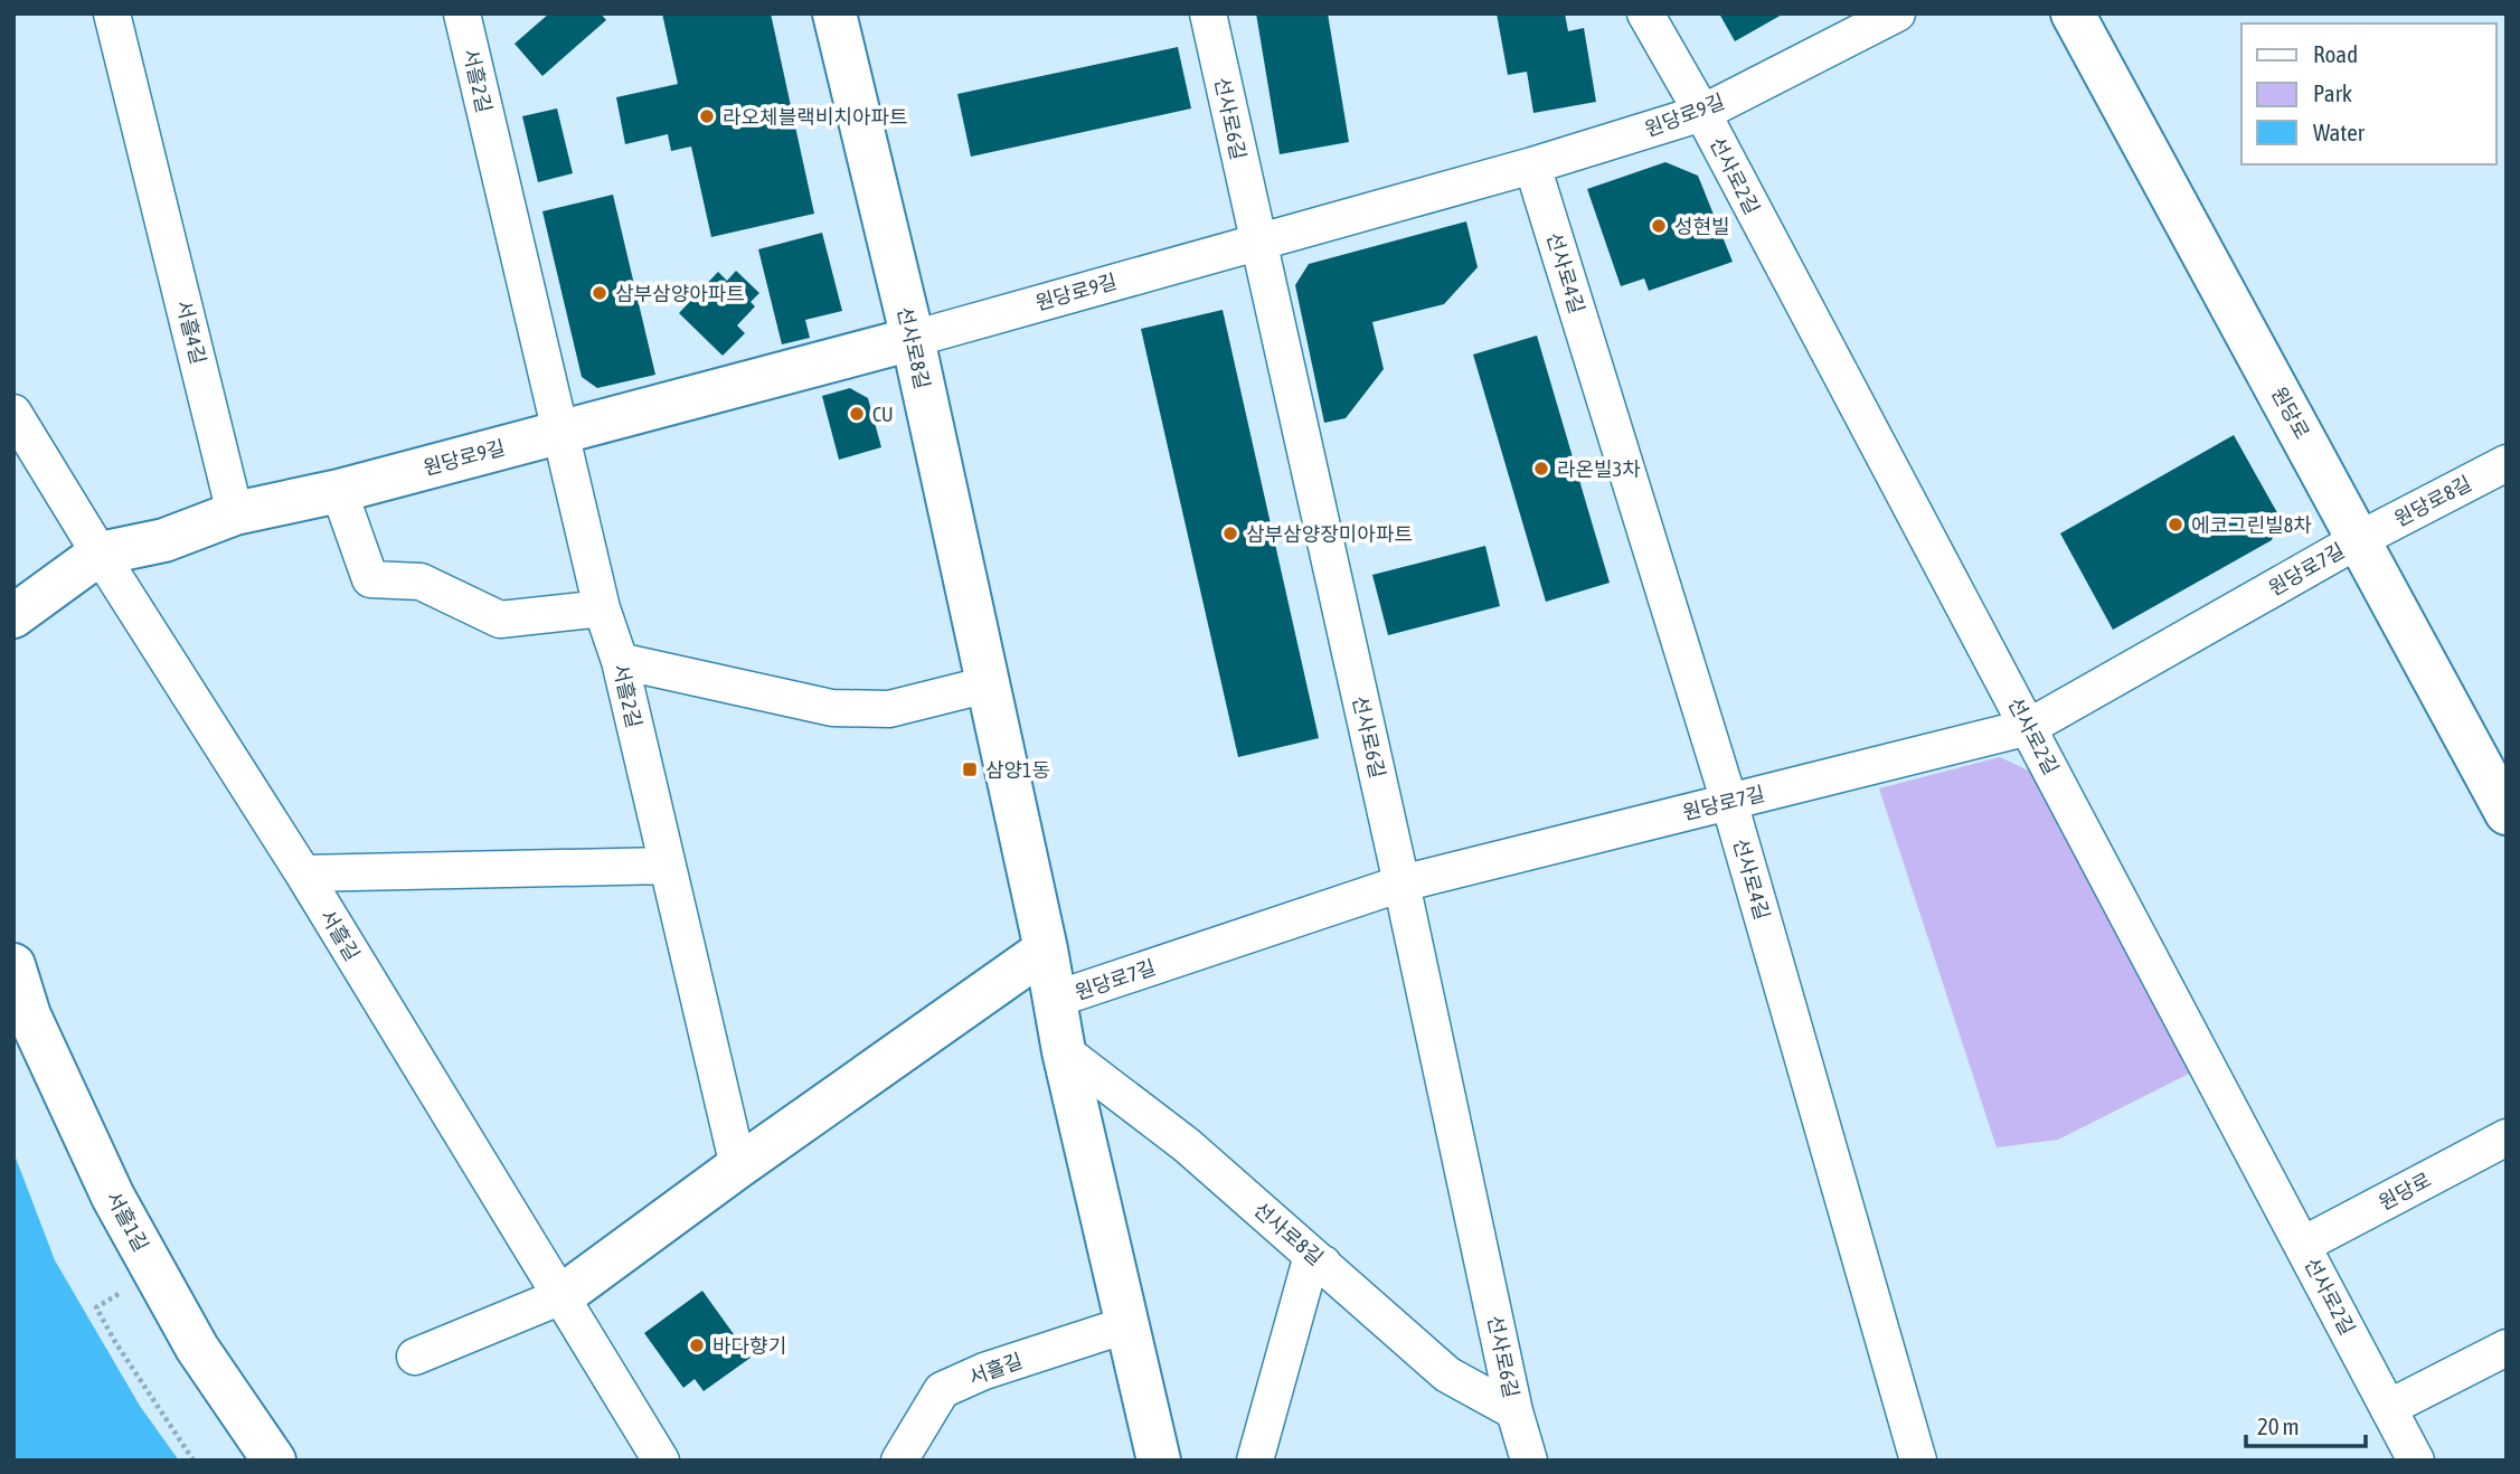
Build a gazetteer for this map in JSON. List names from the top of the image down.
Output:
{
  "streets": {
    "street": [
      "서흘2길",
      "원당로9길",
      "선사로6길",
      "선사로2길",
      "선사로4길",
      "서흘4길",
      "선사로8길",
      "원당로",
      "원당로8길",
      "원당로7길",
      "서흘길",
      "서흘1길"
    ]
  },
  "crossings": [
    ["서흘2길", "원당로9길"],
    ["원당로9길", "선사로6길"],
    ["원당로9길", "선사로2길"],
    ["원당로9길", "선사로4길"],
    ["원당로9길", "서흘4길"],
    ["원당로9길", "선사로8길"],
    ["선사로6길", "선사로8길"],
    ["선사로6길", "원당로7길"],
    ["선사로2길", "원당로"],
    ["선사로2길", "원당로7길"],
    ["선사로4길", "원당로7길"],
    ["선사로8길", "원당로7길"],
    ["선사로8길", "서흘길"],
    ["원당로", "원당로8길"],
    ["원당로", "원당로7길"],
    ["원당로8길", "원당로7길"]
  ],
  "places": {
    "other": [
      "라오체블랙비치아파트",
      "성현빌",
      "삼부삼양아파트",
      "CU",
      "라온빌3차",
      "에코그린빌8차",
      "삼부삼양장미아파트",
      "바다향기"
    ],
    "transit": ["삼양1동"]
  },
  "legend": ["Road", "Park", "Water"],
  "scale_bar": "20 m"
}
